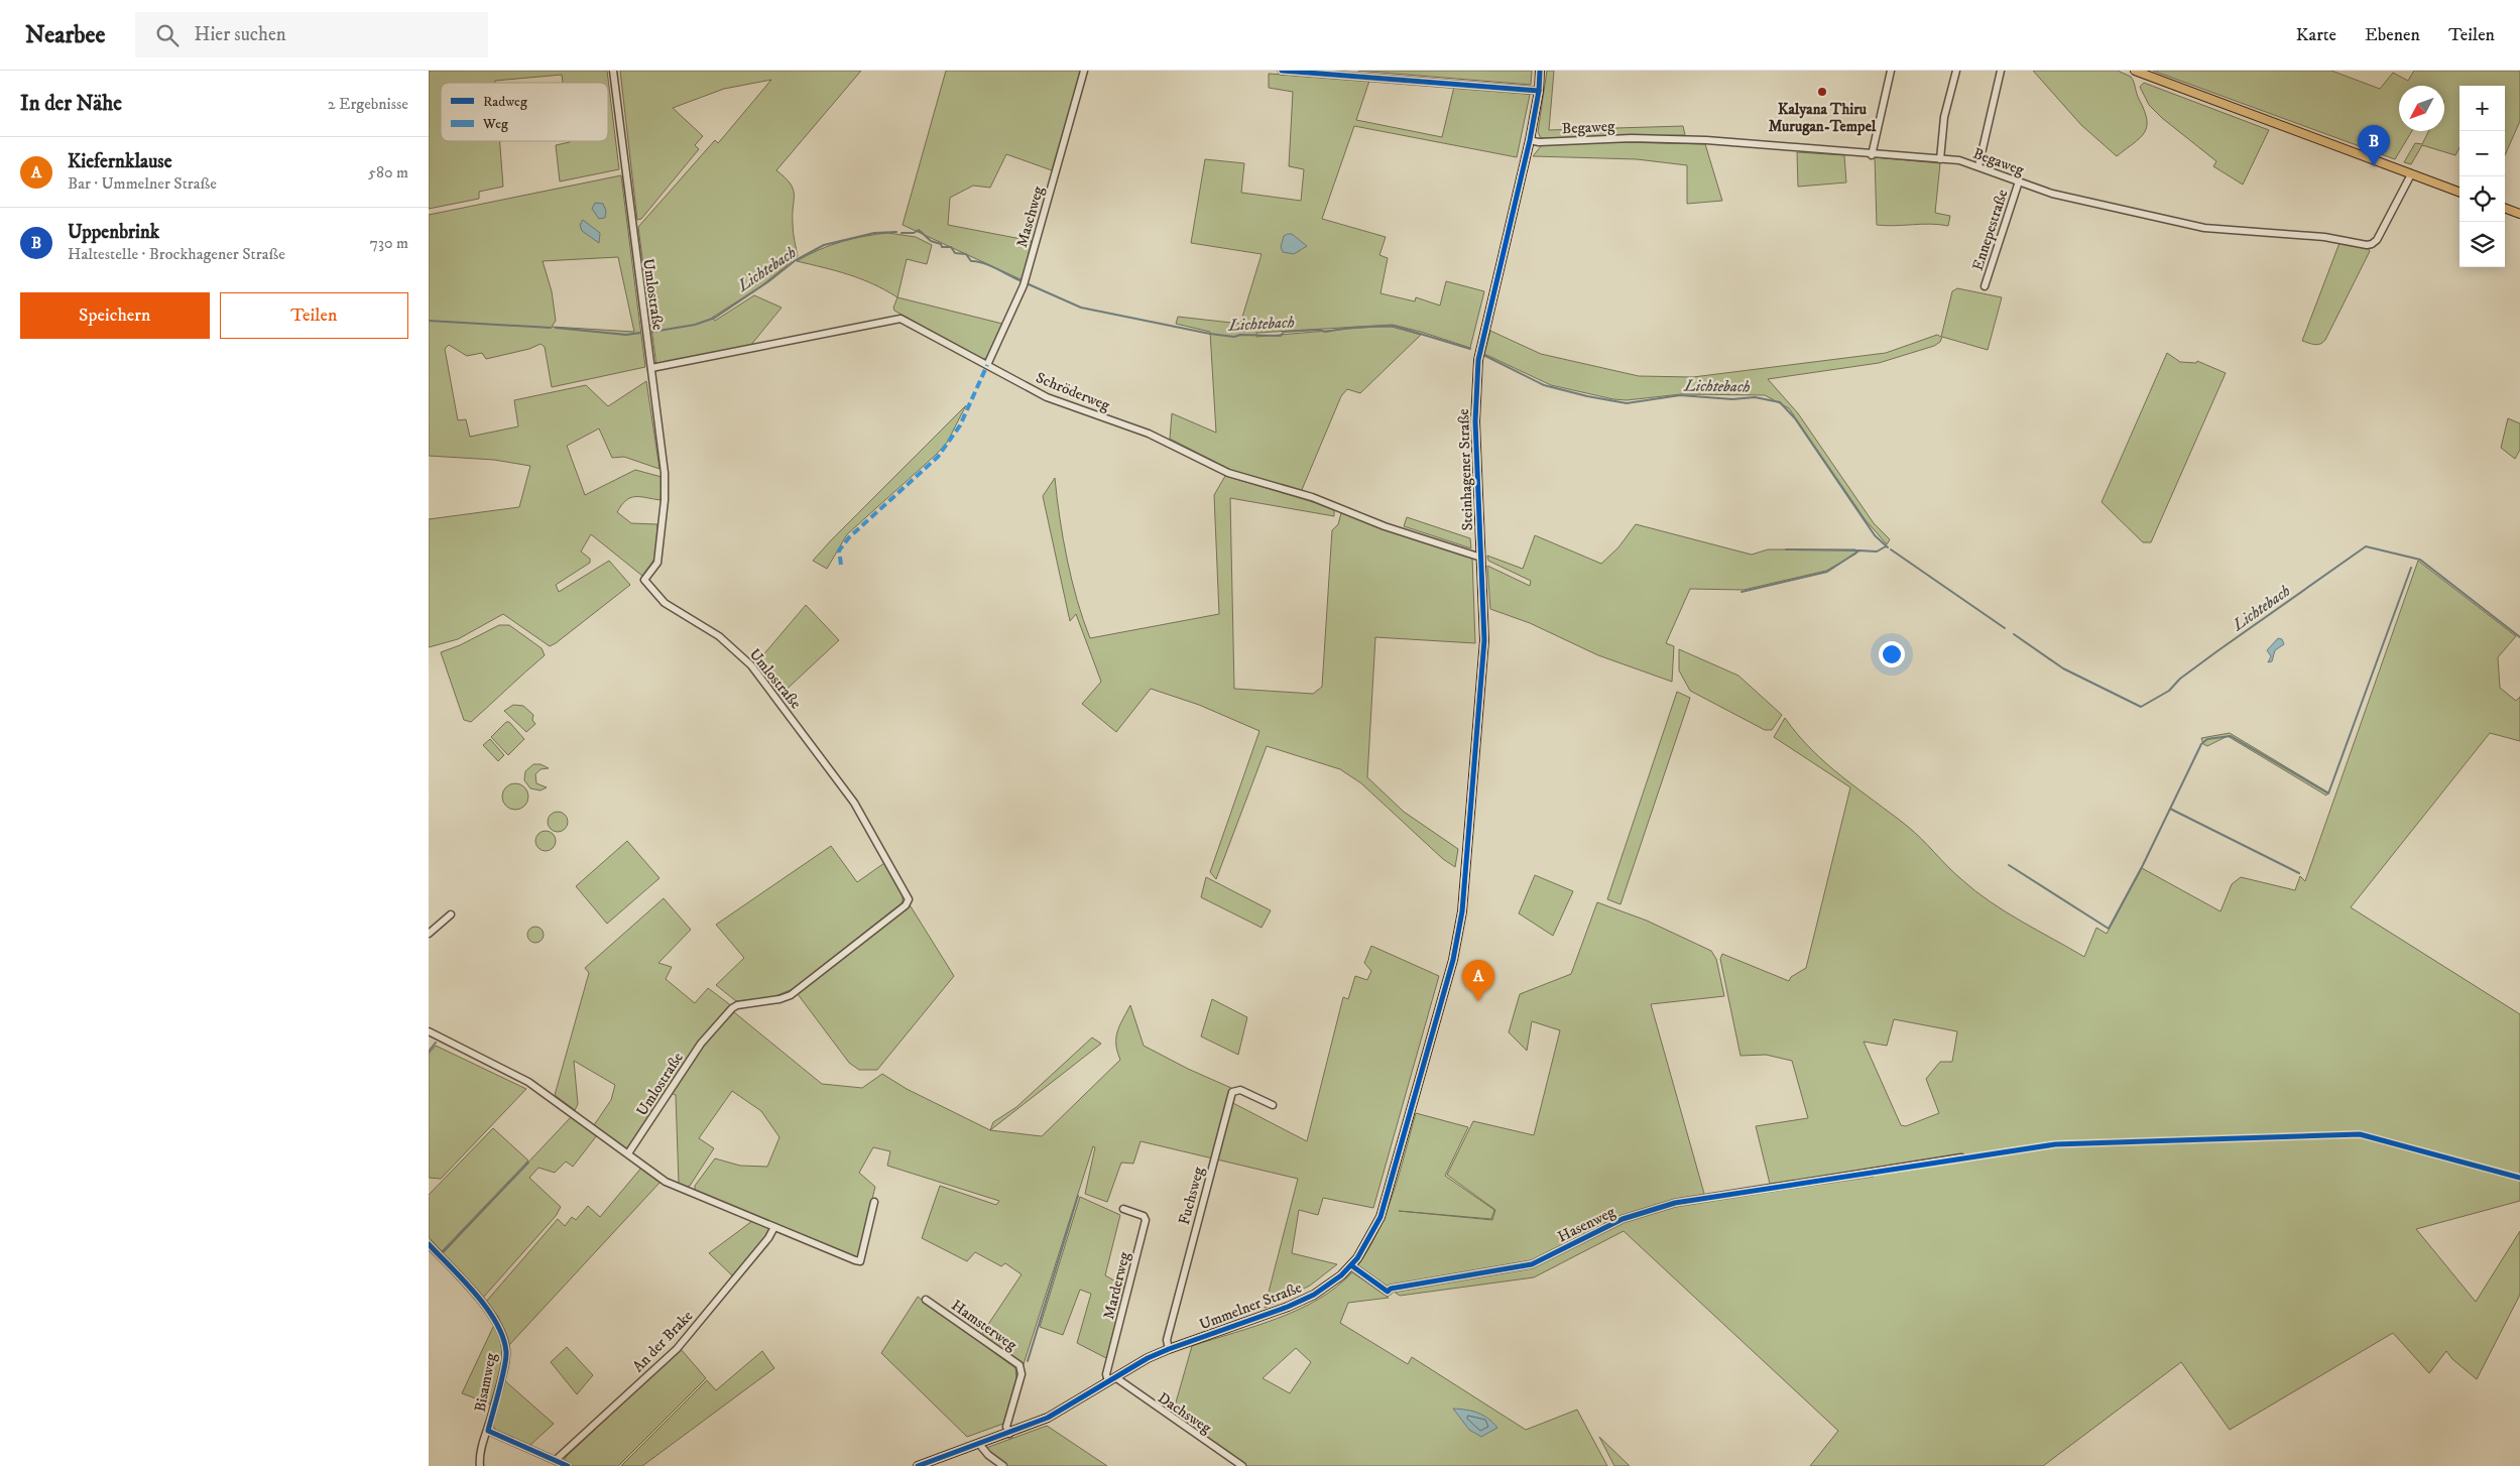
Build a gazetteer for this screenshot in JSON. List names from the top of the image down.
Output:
{
  "streets": {
    "main road": ["Steinhagener Straße", "Ummelner Straße"],
    "street": [
      "Begaweg",
      "Maschweg",
      "Ennepestraße",
      "Umlostraße",
      "Schröderweg",
      "Fuchsweg",
      "Hasenweg",
      "Marderweg",
      "Hamsterweg",
      "An der Brake",
      "Bisamweg",
      "Dachsweg"
    ]
  },
  "crossings": [
    ["Begaweg", "Ennepestraße"],
    ["Begaweg", "Steinhagener Straße"],
    ["Maschweg", "Schröderweg"],
    ["Umlostraße", "Schröderweg"],
    ["Schröderweg", "Steinhagener Straße"],
    ["Steinhagener Straße", "Ummelner Straße"],
    ["Fuchsweg", "Ummelner Straße"],
    ["Hasenweg", "Ummelner Straße"],
    ["Marderweg", "Ummelner Straße"],
    ["Marderweg", "Dachsweg"],
    ["Ummelner Straße", "Hamsterweg"],
    ["Ummelner Straße", "Dachsweg"]
  ],
  "water": ["Lichtebach"],
  "places": ["Kalyana Thiru Murugan-Tempel"],
  "legend": ["Radweg", "Weg"],
  "north": "bottom left",
  "page": {
    "header": "Nearbee",
    "search": "Hier suchen",
    "nav": ["Karte", "Ebenen", "Teilen"],
    "heading": ["In der Nähe", "2 Ergebnisse"],
    "map_buttons": ["+", "−"],
    "pins": ["B", "A"],
    "list": [
      {
        "mark": "A",
        "name": "Kiefernklause",
        "note": "Bar · Ummelner Straße",
        "value": "580 m"
      },
      {
        "mark": "B",
        "name": "Uppenbrink",
        "note": "Haltestelle · Brockhagener Straße",
        "value": "730 m"
      }
    ],
    "buttons": ["Speichern", "Teilen"]
  }
}
